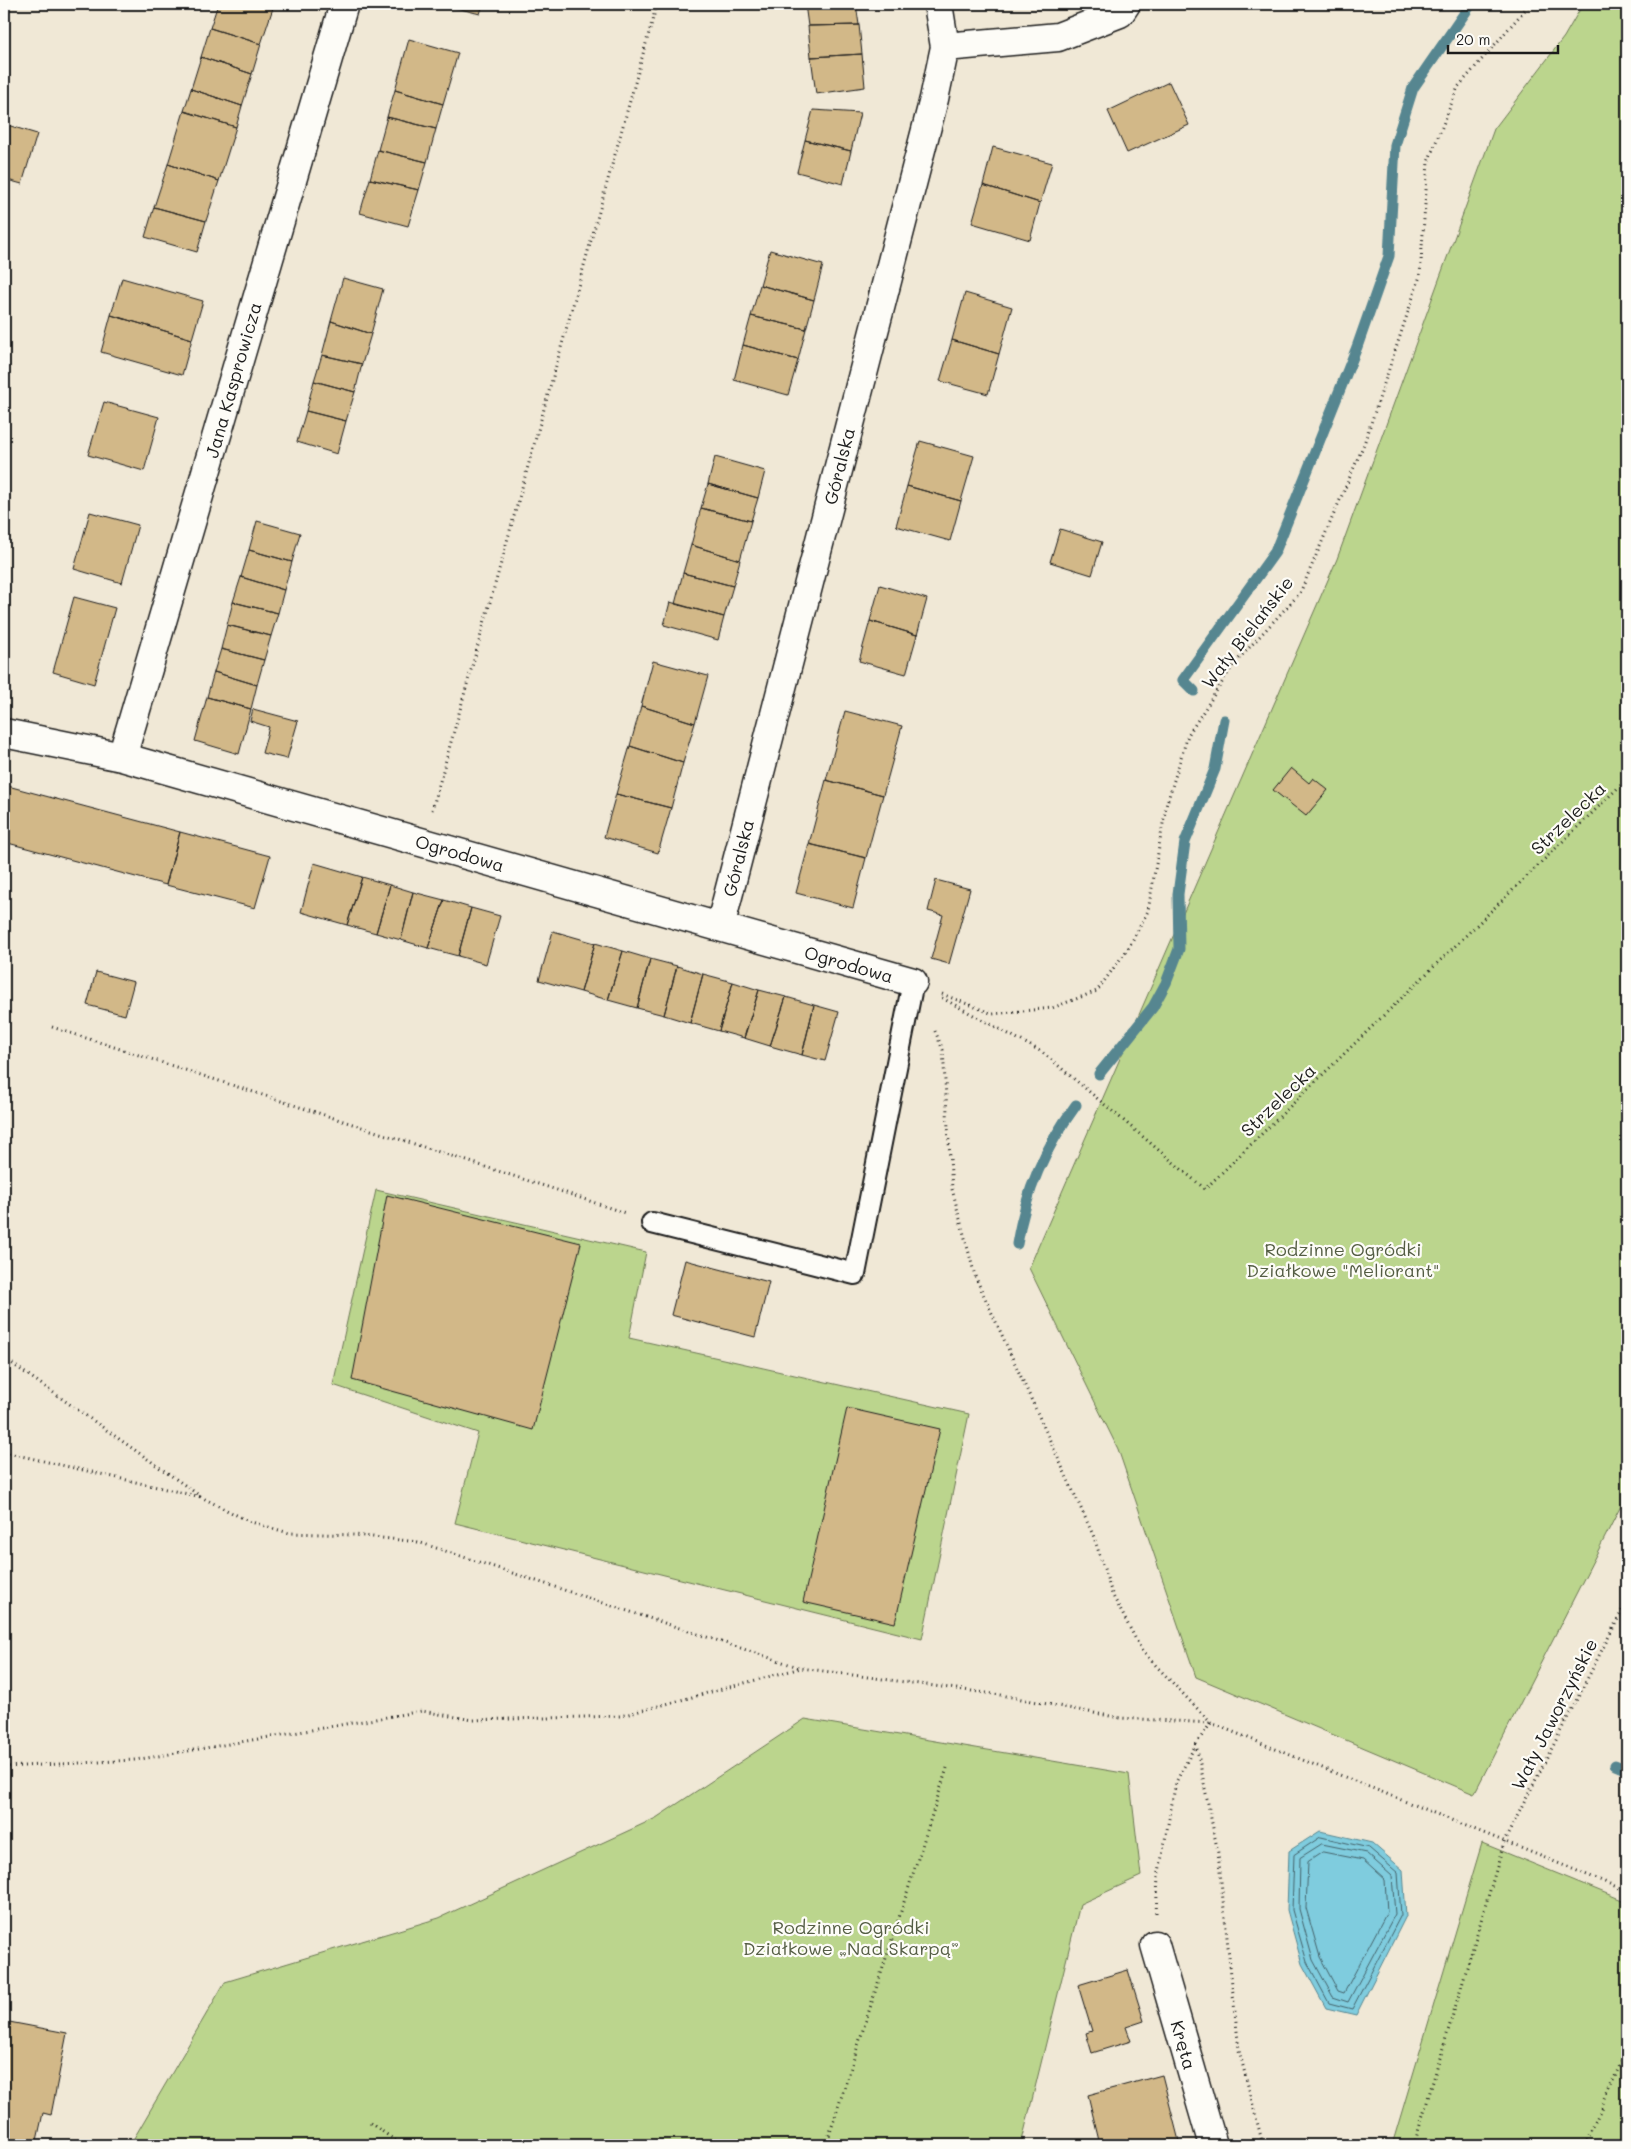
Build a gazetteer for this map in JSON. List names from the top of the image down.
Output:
{
  "streets": {
    "street": [
      "Jana Kasprowicza",
      "Góralska",
      "Ogrodowa",
      "Kręta"
    ],
    "path": ["Wały Bielańskie", "Strzelecka", "Wały Jaworzyńskie"]
  },
  "crossings": [
    ["Jana Kasprowicza", "Ogrodowa"],
    ["Góralska", "Ogrodowa"],
    ["Wały Bielańskie", "Strzelecka"],
    ["Wały Bielańskie", "Ogrodowa"],
    ["Strzelecka", "Ogrodowa"]
  ],
  "parks": ["Rodzinne Ogródki Działkowe \"Meliorant\"", "Rodzinne Ogródki Działkowe „Nad Skarpą”"],
  "scale_bar": "20 m"
}
